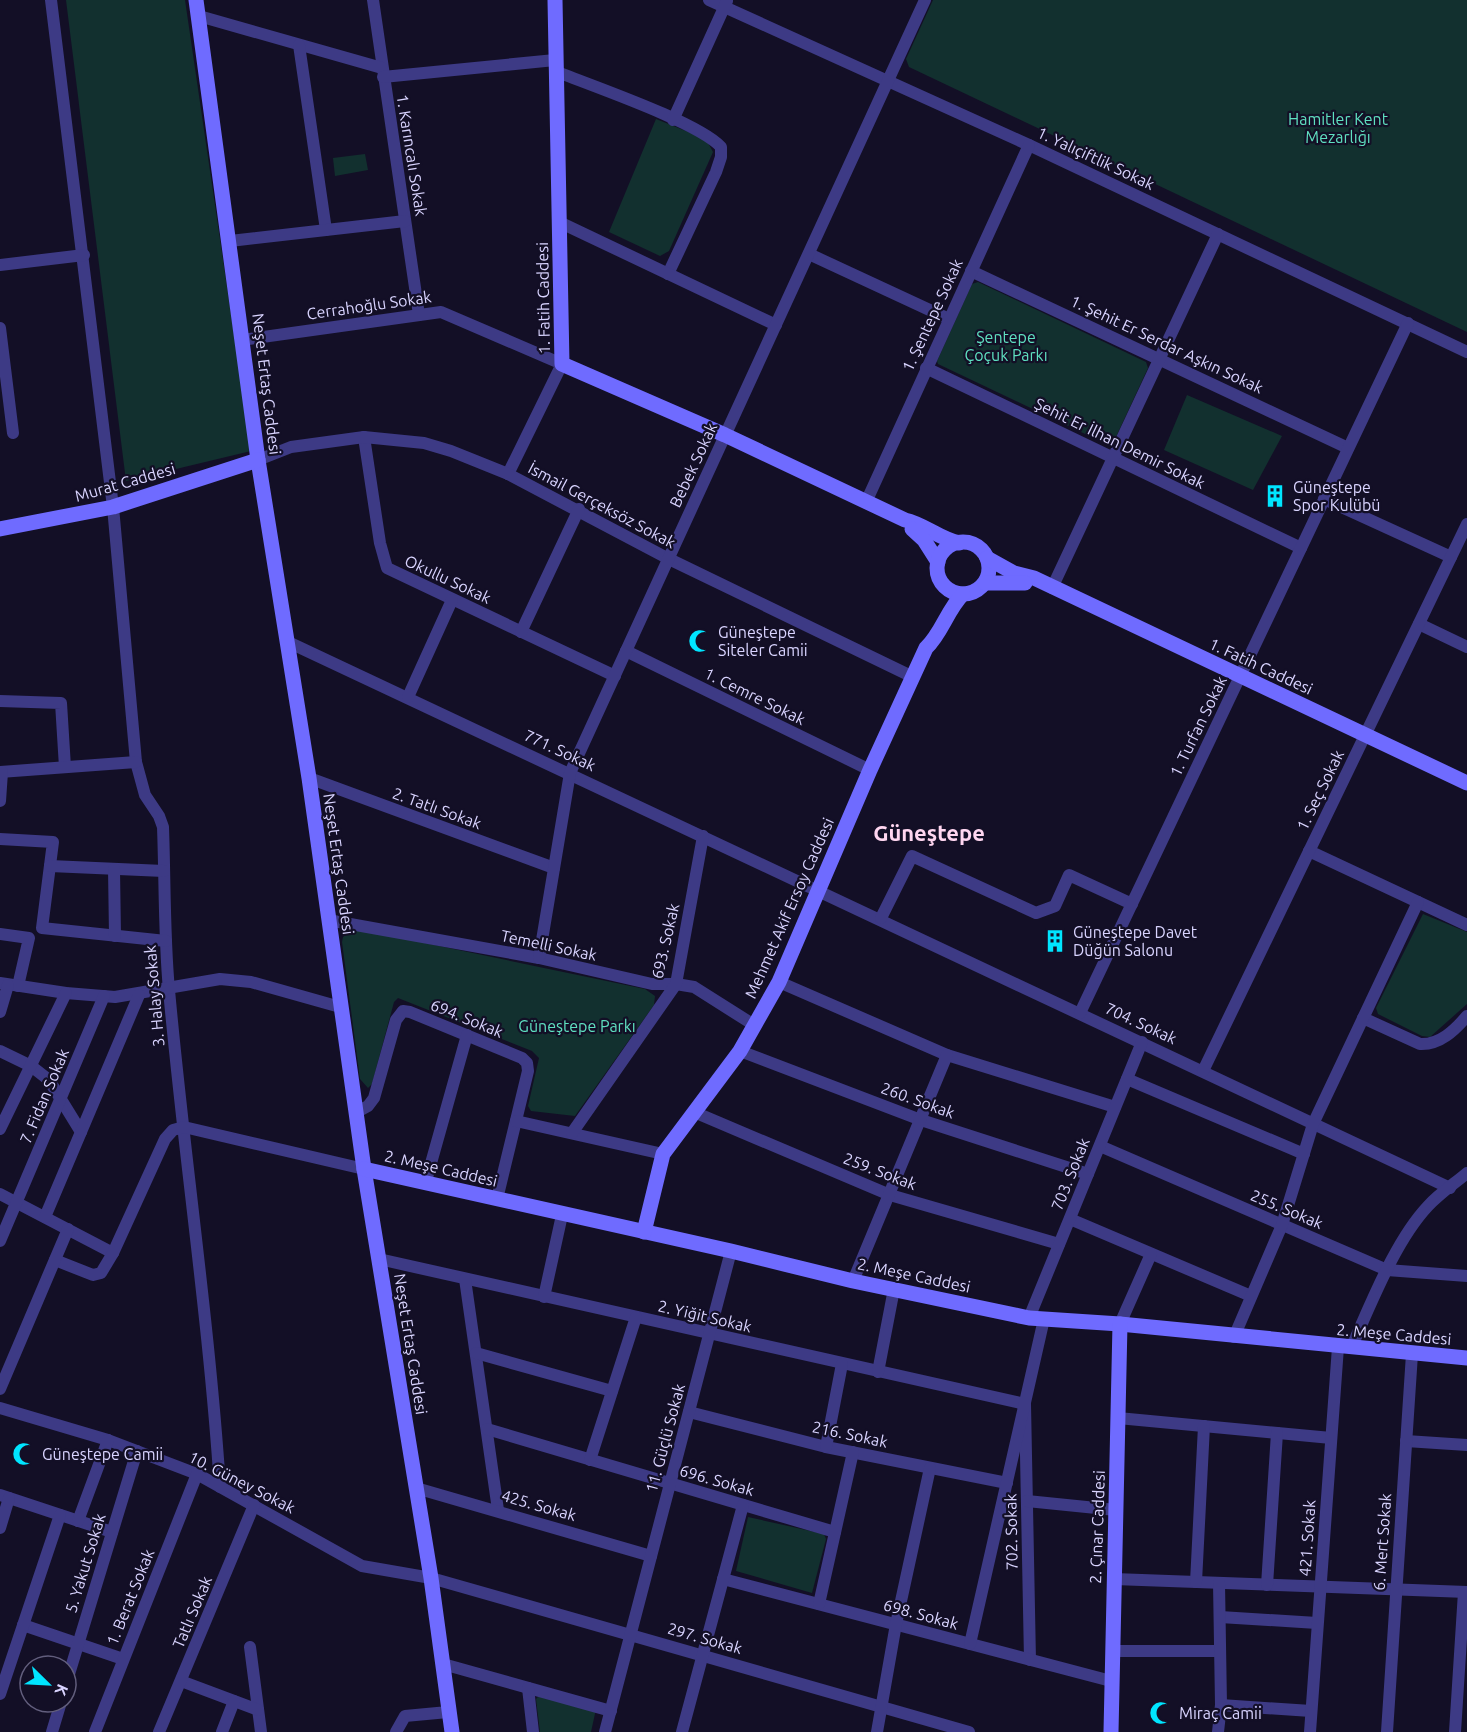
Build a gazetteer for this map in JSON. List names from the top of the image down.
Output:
{
  "streets": {
    "street": [
      "1. Karıncalı Sokak",
      "1. Yalıçiftlik Sokak",
      "1. Fatih Caddesi",
      "Cerrahoğlu Sokak",
      "1. Şentepe Sokak",
      "1. Şehit Er Serdar Aşkın Sokak",
      "Neşet Ertaş Caddesi",
      "Şehit Er İlhan Demir Sokak",
      "Bebek Sokak",
      "Murat Caddesi",
      "İsmail Gerçeksöz Sokak",
      "Okullu Sokak",
      "1. Cemre Sokak",
      "1. Turfan Sokak",
      "771. Sokak",
      "1. Seç Sokak",
      "2. Tatlı Sokak",
      "Mehmet Akif Ersoy Caddesi",
      "693. Sokak",
      "Temelli Sokak",
      "3. Halay Sokak",
      "694. Sokak",
      "704. Sokak",
      "7. Fidan Sokak",
      "260. Sokak",
      "2. Meşe Caddesi",
      "259. Sokak",
      "703. Sokak",
      "255. Sokak",
      "2. Yiğit Sokak",
      "216. Sokak",
      "11. Güçlü Sokak",
      "696. Sokak",
      "10. Güney Sokak",
      "425. Sokak",
      "2. Çınar Caddesi",
      "702. Sokak",
      "421. Sokak",
      "6. Mert Sokak",
      "5. Yakut Sokak",
      "1. Berat Sokak",
      "Tatlı Sokak",
      "698. Sokak",
      "297. Sokak"
    ]
  },
  "crossings": [
    ["1. Karıncalı Sokak", "Cerrahoğlu Sokak"],
    ["1. Yalıçiftlik Sokak", "1. Şentepe Sokak"],
    ["1. Yalıçiftlik Sokak", "Bebek Sokak"],
    ["1. Yalıçiftlik Sokak", "1. Turfan Sokak"],
    ["1. Fatih Caddesi", "Cerrahoğlu Sokak"],
    ["1. Fatih Caddesi", "1. Şentepe Sokak"],
    ["1. Fatih Caddesi", "Bebek Sokak"],
    ["1. Fatih Caddesi", "1. Turfan Sokak"],
    ["1. Fatih Caddesi", "1. Seç Sokak"],
    ["1. Fatih Caddesi", "Mehmet Akif Ersoy Caddesi"],
    ["Cerrahoğlu Sokak", "Neşet Ertaş Caddesi"],
    ["1. Şentepe Sokak", "1. Şehit Er Serdar Aşkın Sokak"],
    ["1. Şentepe Sokak", "Şehit Er İlhan Demir Sokak"],
    ["1. Şehit Er Serdar Aşkın Sokak", "1. Turfan Sokak"],
    ["Neşet Ertaş Caddesi", "Murat Caddesi"],
    ["Neşet Ertaş Caddesi", "İsmail Gerçeksöz Sokak"],
    ["Neşet Ertaş Caddesi", "771. Sokak"],
    ["Neşet Ertaş Caddesi", "2. Tatlı Sokak"],
    ["Neşet Ertaş Caddesi", "Temelli Sokak"],
    ["Neşet Ertaş Caddesi", "694. Sokak"],
    ["Neşet Ertaş Caddesi", "2. Meşe Caddesi"],
    ["Neşet Ertaş Caddesi", "2. Yiğit Sokak"],
    ["Neşet Ertaş Caddesi", "10. Güney Sokak"],
    ["Neşet Ertaş Caddesi", "425. Sokak"],
    ["Neşet Ertaş Caddesi", "297. Sokak"],
    ["Şehit Er İlhan Demir Sokak", "1. Turfan Sokak"],
    ["Bebek Sokak", "İsmail Gerçeksöz Sokak"],
    ["Bebek Sokak", "Okullu Sokak"],
    ["Bebek Sokak", "1. Cemre Sokak"],
    ["Bebek Sokak", "771. Sokak"],
    ["Bebek Sokak", "2. Tatlı Sokak"],
    ["Bebek Sokak", "Temelli Sokak"],
    ["Murat Caddesi", "İsmail Gerçeksöz Sokak"],
    ["Murat Caddesi", "3. Halay Sokak"],
    ["İsmail Gerçeksöz Sokak", "Okullu Sokak"],
    ["İsmail Gerçeksöz Sokak", "Mehmet Akif Ersoy Caddesi"],
    ["1. Cemre Sokak", "Mehmet Akif Ersoy Caddesi"],
    ["1. Turfan Sokak", "704. Sokak"],
    ["771. Sokak", "Mehmet Akif Ersoy Caddesi"],
    ["771. Sokak", "693. Sokak"],
    ["771. Sokak", "704. Sokak"],
    ["1. Seç Sokak", "704. Sokak"],
    ["Mehmet Akif Ersoy Caddesi", "Temelli Sokak"],
    ["Mehmet Akif Ersoy Caddesi", "704. Sokak"],
    ["Mehmet Akif Ersoy Caddesi", "260. Sokak"],
    ["Mehmet Akif Ersoy Caddesi", "2. Meşe Caddesi"],
    ["Mehmet Akif Ersoy Caddesi", "259. Sokak"],
    ["693. Sokak", "Temelli Sokak"],
    ["3. Halay Sokak", "10. Güney Sokak"],
    ["694. Sokak", "2. Meşe Caddesi"],
    ["704. Sokak", "703. Sokak"],
    ["704. Sokak", "421. Sokak"],
    ["260. Sokak", "703. Sokak"],
    ["2. Meşe Caddesi", "703. Sokak"],
    ["2. Meşe Caddesi", "11. Güçlü Sokak"],
    ["2. Meşe Caddesi", "2. Çınar Caddesi"],
    ["2. Meşe Caddesi", "702. Sokak"],
    ["2. Meşe Caddesi", "421. Sokak"],
    ["2. Meşe Caddesi", "6. Mert Sokak"],
    ["259. Sokak", "703. Sokak"],
    ["703. Sokak", "255. Sokak"],
    ["703. Sokak", "702. Sokak"],
    ["255. Sokak", "421. Sokak"],
    ["2. Yiğit Sokak", "11. Güçlü Sokak"],
    ["2. Yiğit Sokak", "702. Sokak"],
    ["216. Sokak", "11. Güçlü Sokak"],
    ["216. Sokak", "702. Sokak"],
    ["11. Güçlü Sokak", "696. Sokak"],
    ["11. Güçlü Sokak", "425. Sokak"],
    ["11. Güçlü Sokak", "297. Sokak"],
    ["10. Güney Sokak", "5. Yakut Sokak"],
    ["10. Güney Sokak", "1. Berat Sokak"],
    ["10. Güney Sokak", "Tatlı Sokak"],
    ["10. Güney Sokak", "297. Sokak"],
    ["2. Çınar Caddesi", "698. Sokak"],
    ["702. Sokak", "698. Sokak"]
  ],
  "districts": ["Güneştepe"],
  "parks": ["Hamitler Kent Mezarlığı", "Şentepe Çoçuk Parkı", "Güneştepe Parkı"],
  "places": {
    "building": ["Güneştepe Spor Kulübü", "Güneştepe Davet Düğün Salonu"],
    "mosque": ["Güneştepe Siteler Camii", "Güneştepe Camii", "Miraç Camii"]
  },
  "north": "bottom right"
}
